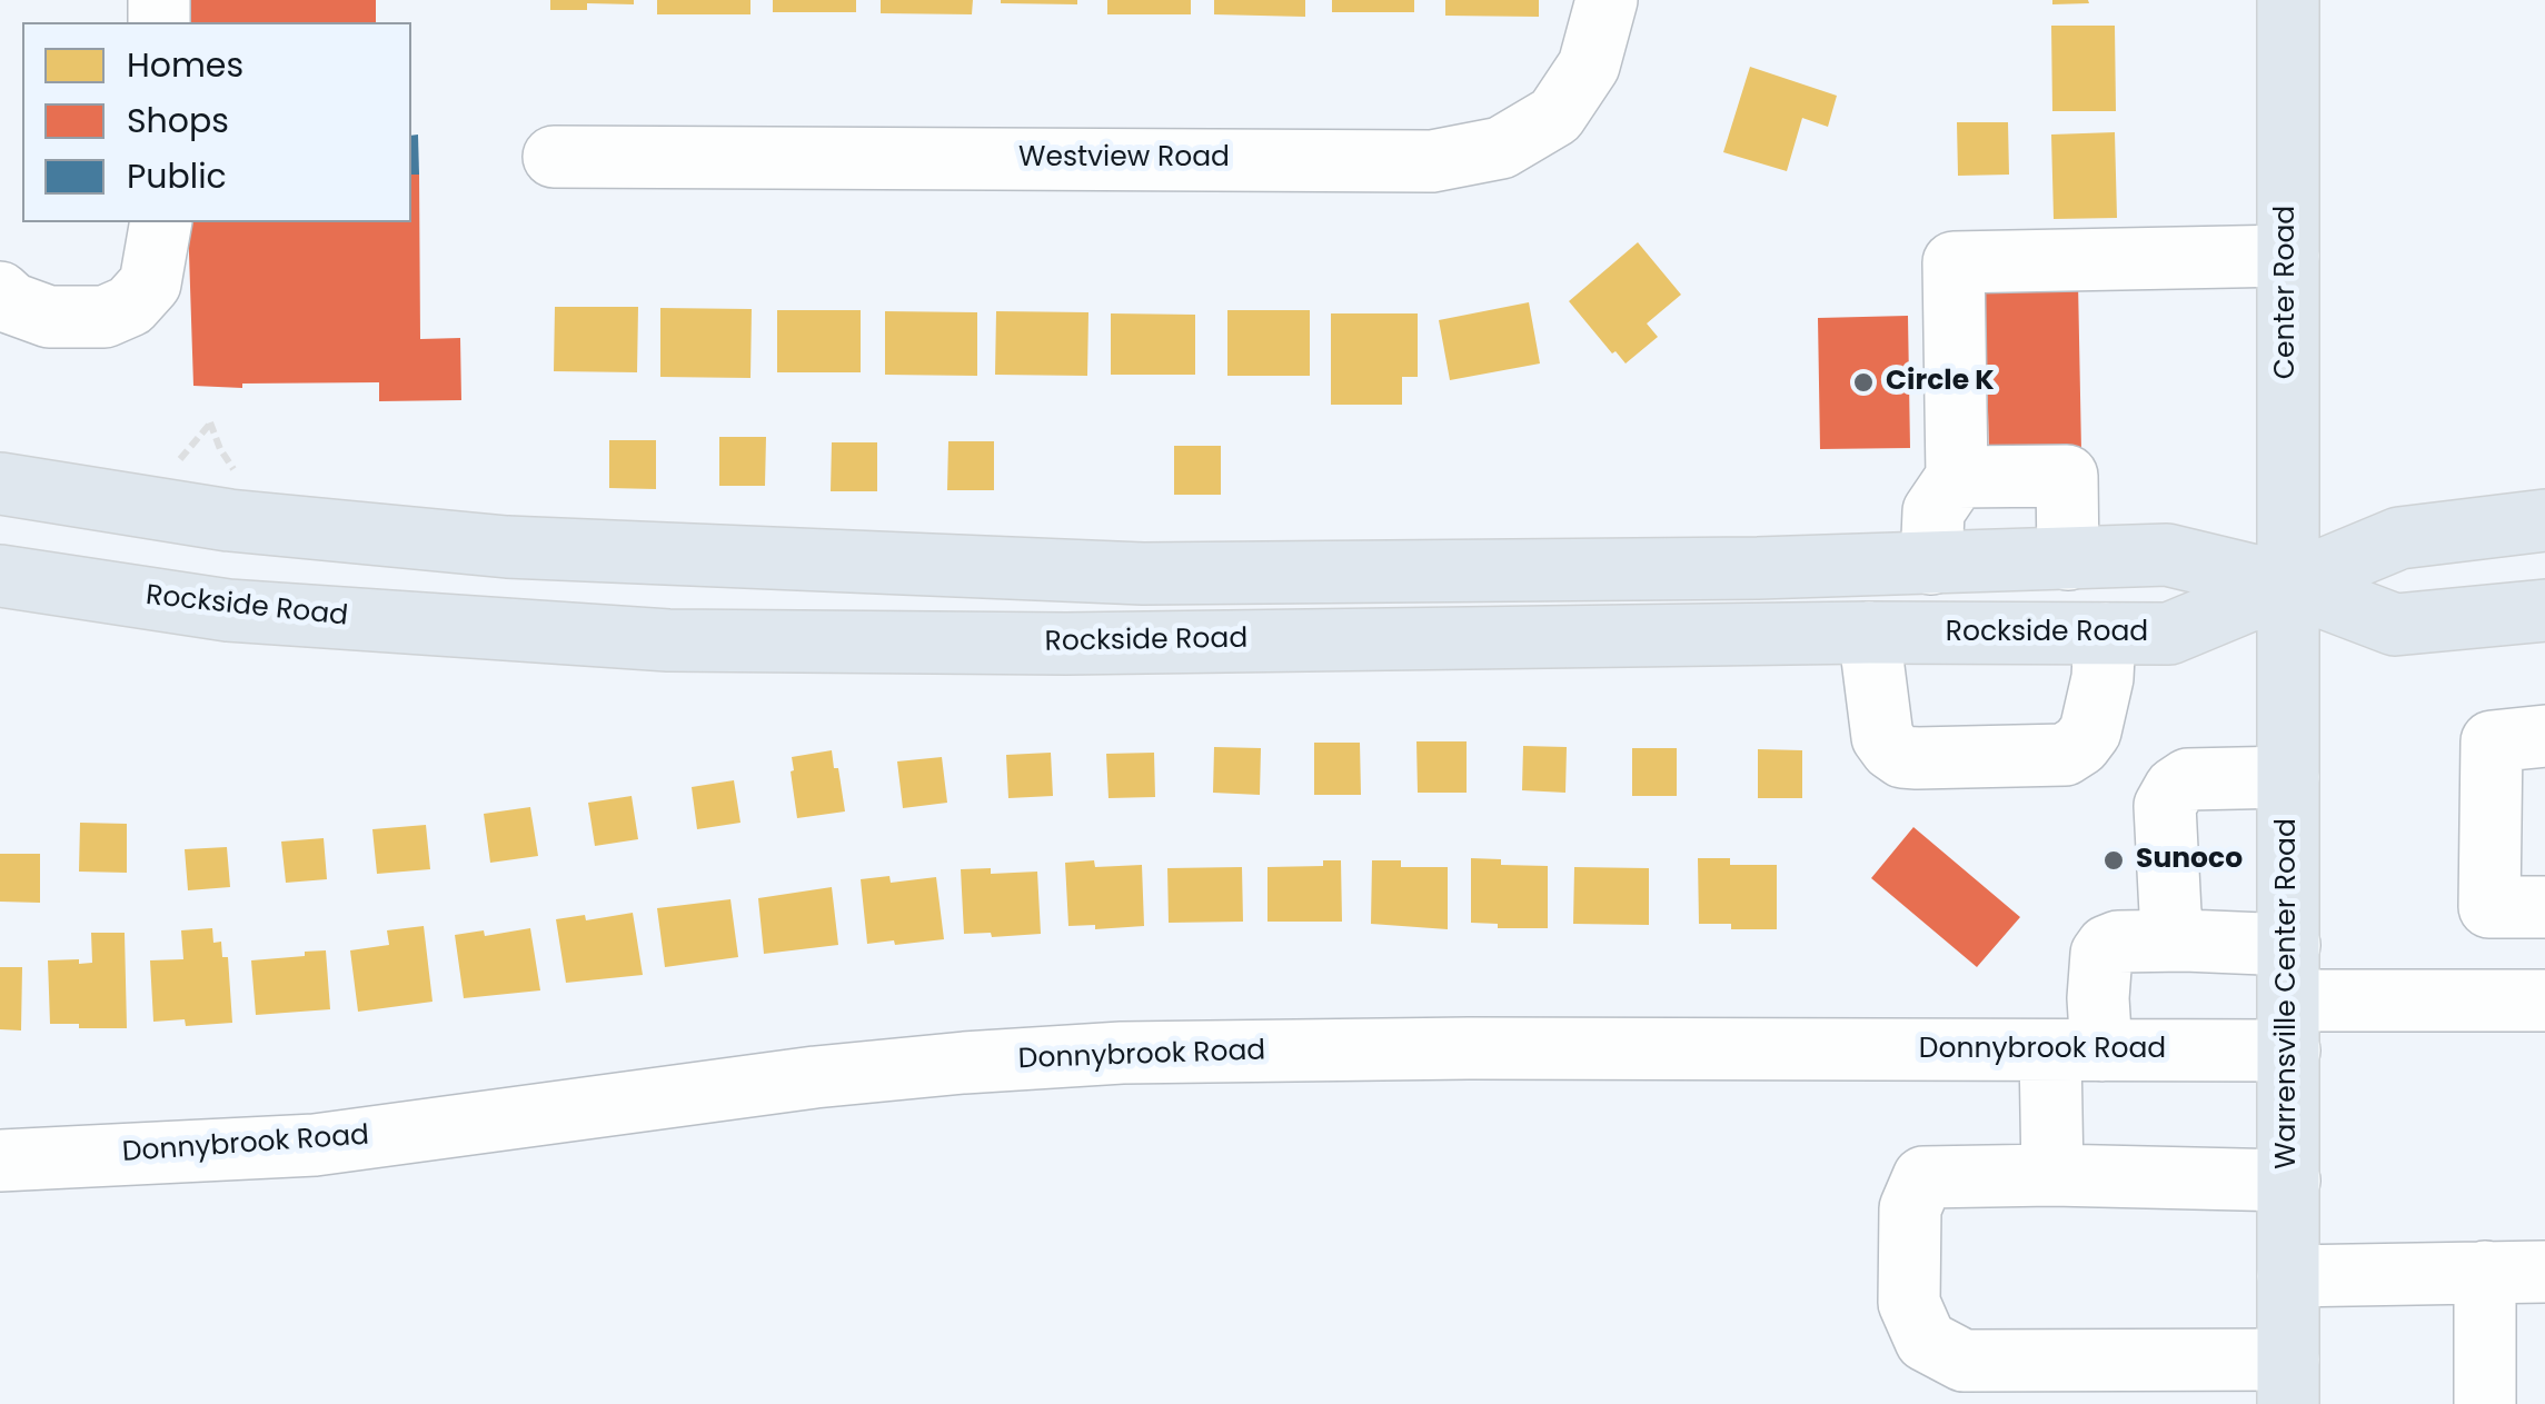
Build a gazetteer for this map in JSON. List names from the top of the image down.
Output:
{
  "streets": {
    "main road": ["Center Road", "Rockside Road", "Warrensville Center Road"],
    "street": ["Westview Road", "Donnybrook Road"]
  },
  "crossings": [
    ["Center Road", "Rockside Road"],
    ["Center Road", "Warrensville Center Road"],
    ["Rockside Road", "Warrensville Center Road"],
    ["Warrensville Center Road", "Donnybrook Road"]
  ],
  "places": ["Circle K", "Sunoco"],
  "legend": ["Homes", "Shops", "Public"]
}
